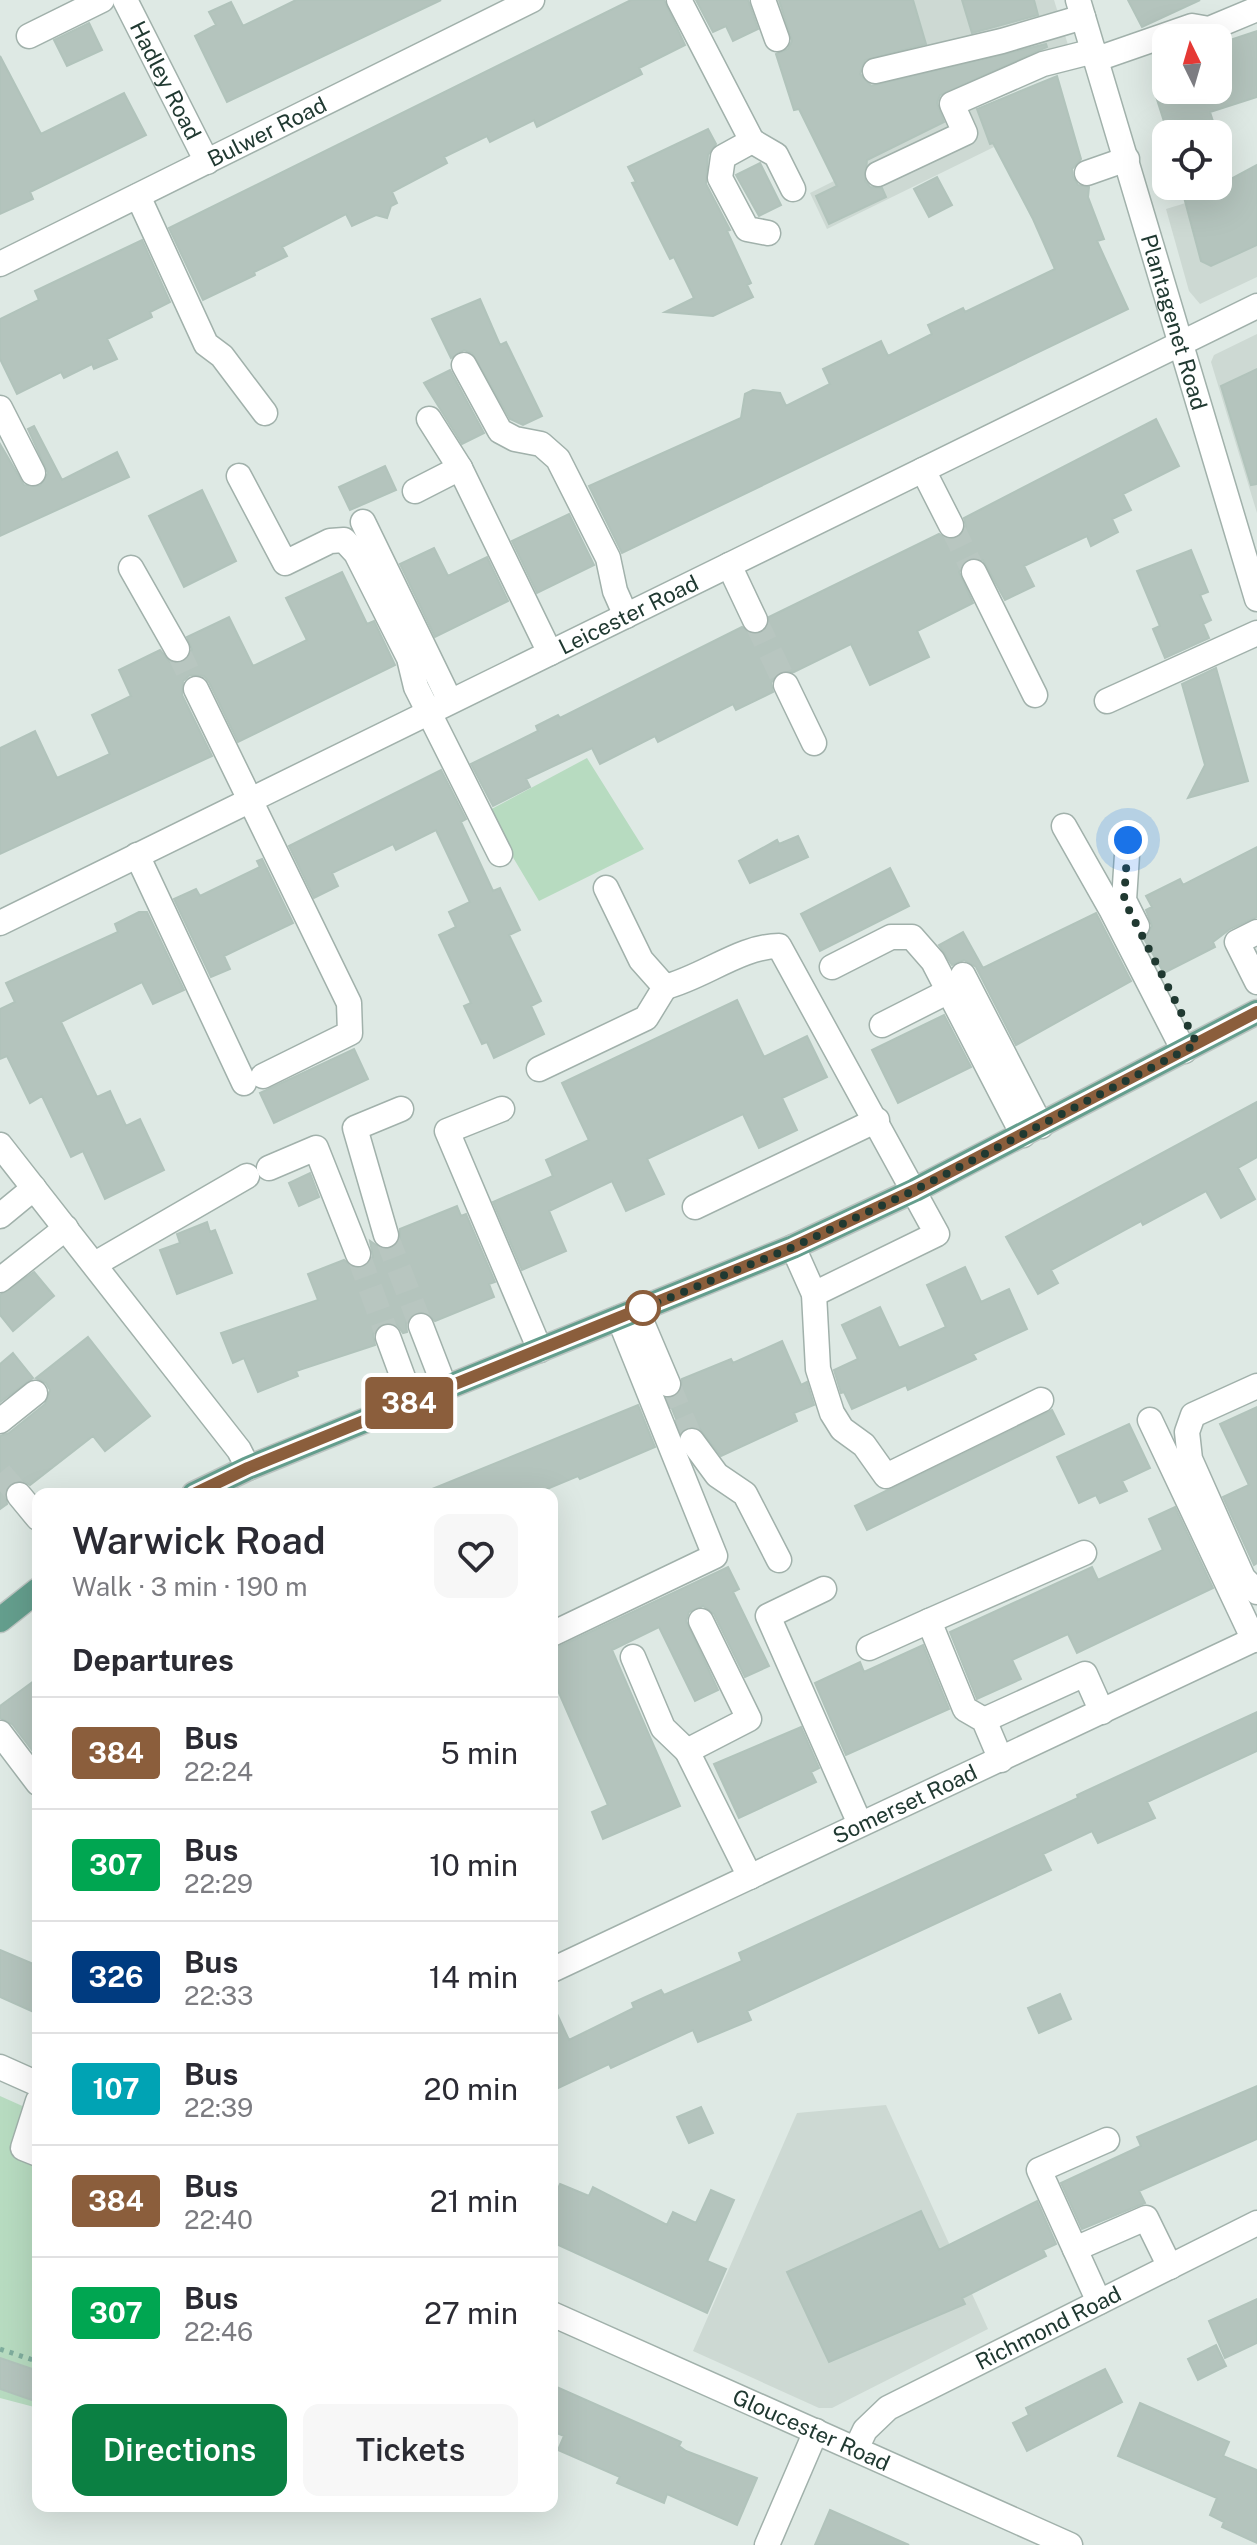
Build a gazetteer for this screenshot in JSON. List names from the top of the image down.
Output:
{
  "streets": {
    "street": [
      "Hadley Road",
      "Bulwer Road",
      "Plantagenet Road",
      "Leicester Road",
      "Somerset Road",
      "Richmond Road",
      "Gloucester Road"
    ]
  },
  "crossings": [
    ["Hadley Road", "Bulwer Road"],
    ["Plantagenet Road", "Leicester Road"],
    ["Richmond Road", "Gloucester Road"]
  ],
  "lines": ["bus line 384"],
  "north": "top",
  "page": {
    "on_map": "384",
    "heading": [
      ["Warwick Road", "Walk · 3 min · 190 m"],
      "Departures"
    ],
    "list": [
      {
        "mark": "384",
        "name": "Bus",
        "note": "22:24",
        "value": "5 min"
      },
      {
        "mark": "307",
        "name": "Bus",
        "note": "22:29",
        "value": "10 min"
      },
      {
        "mark": "326",
        "name": "Bus",
        "note": "22:33",
        "value": "14 min"
      },
      {
        "mark": "107",
        "name": "Bus",
        "note": "22:39",
        "value": "20 min"
      },
      {
        "mark": "384",
        "name": "Bus",
        "note": "22:40",
        "value": "21 min"
      },
      {
        "mark": "307",
        "name": "Bus",
        "note": "22:46",
        "value": "27 min"
      }
    ],
    "buttons": ["Directions", "Tickets"]
  }
}
